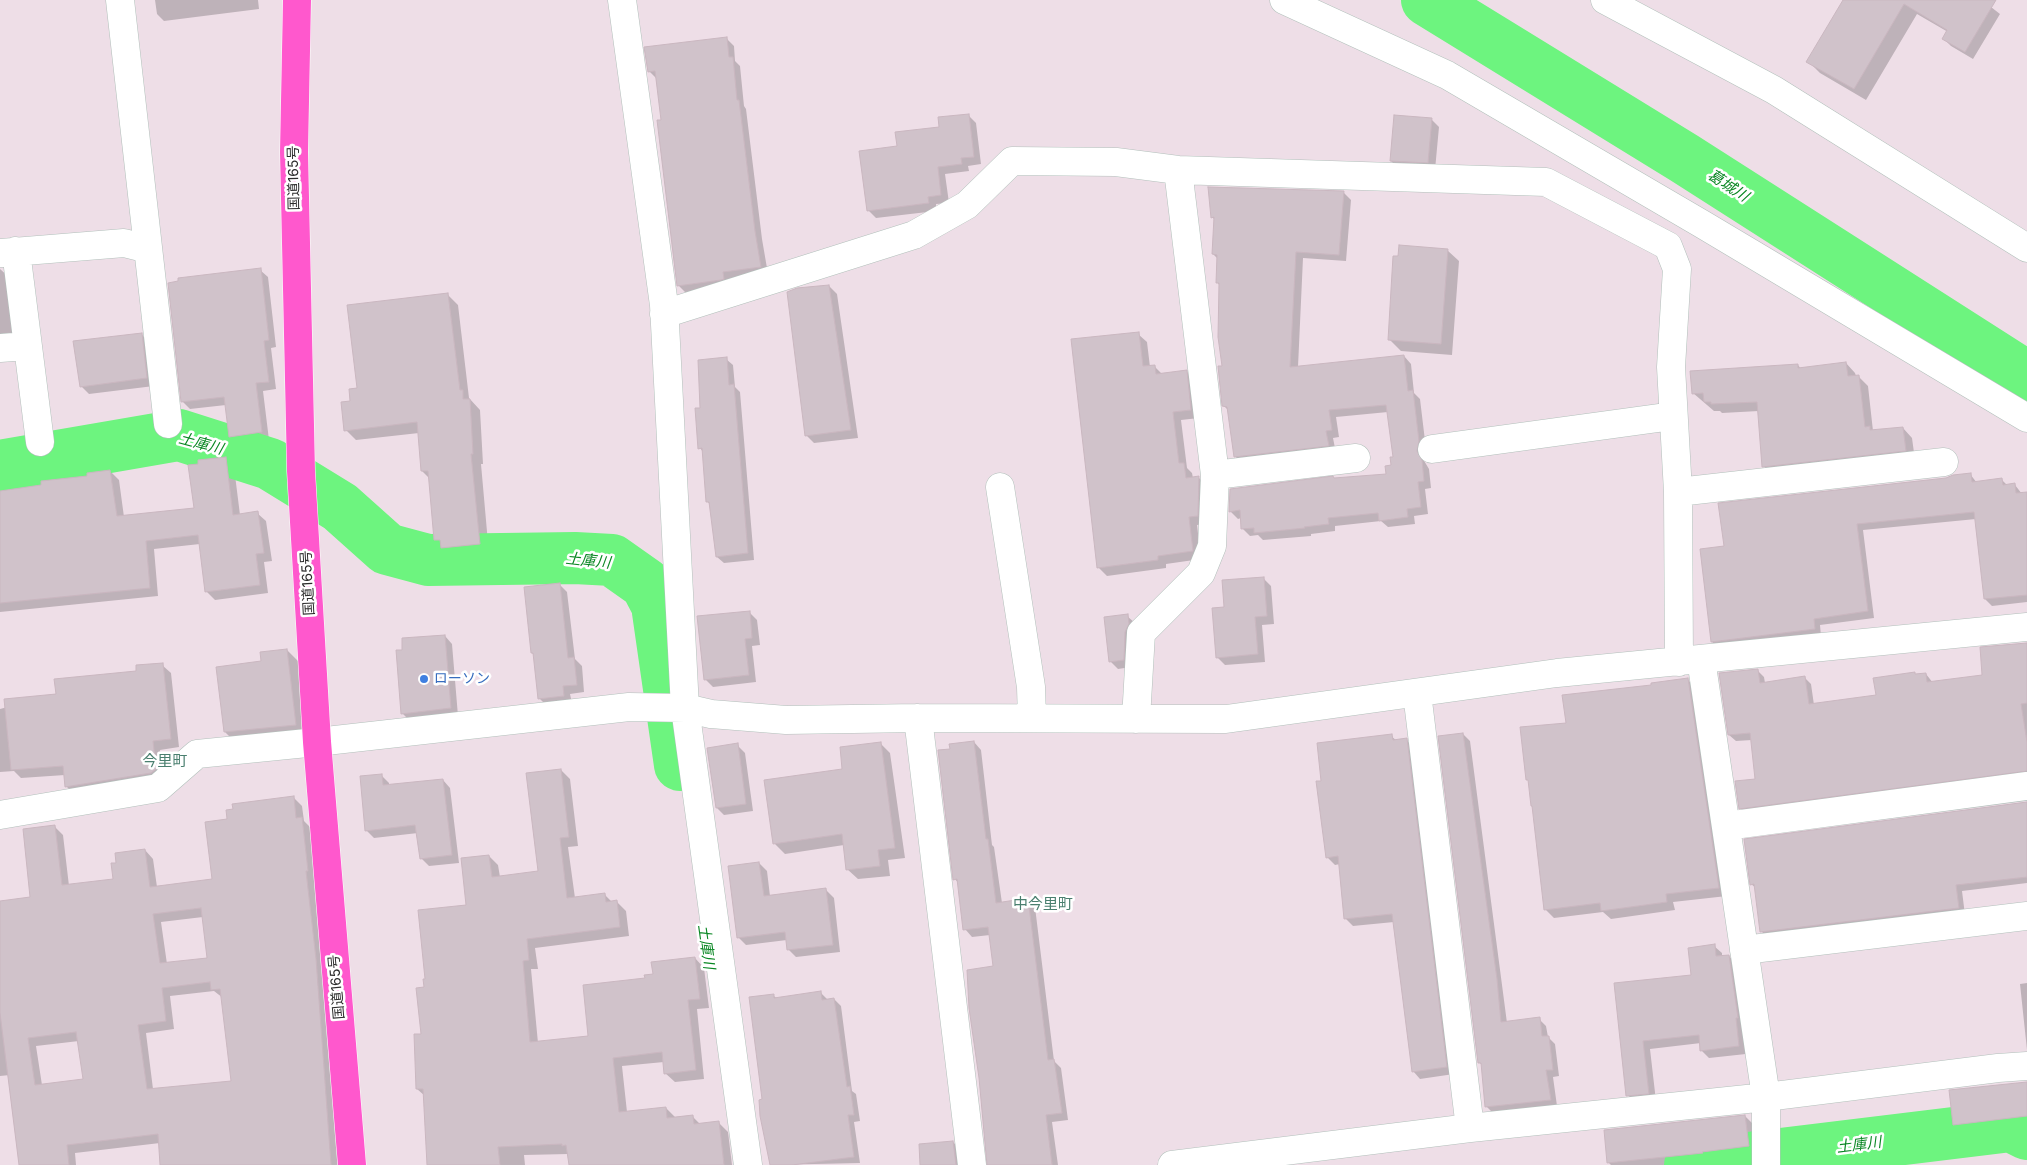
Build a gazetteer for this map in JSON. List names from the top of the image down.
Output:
{
  "streets": {
    "highway": ["国道165号"]
  },
  "districts": ["今里町", "中今里町"],
  "water": ["葛城川", "土庫川"],
  "places": ["ローソン"]
}
